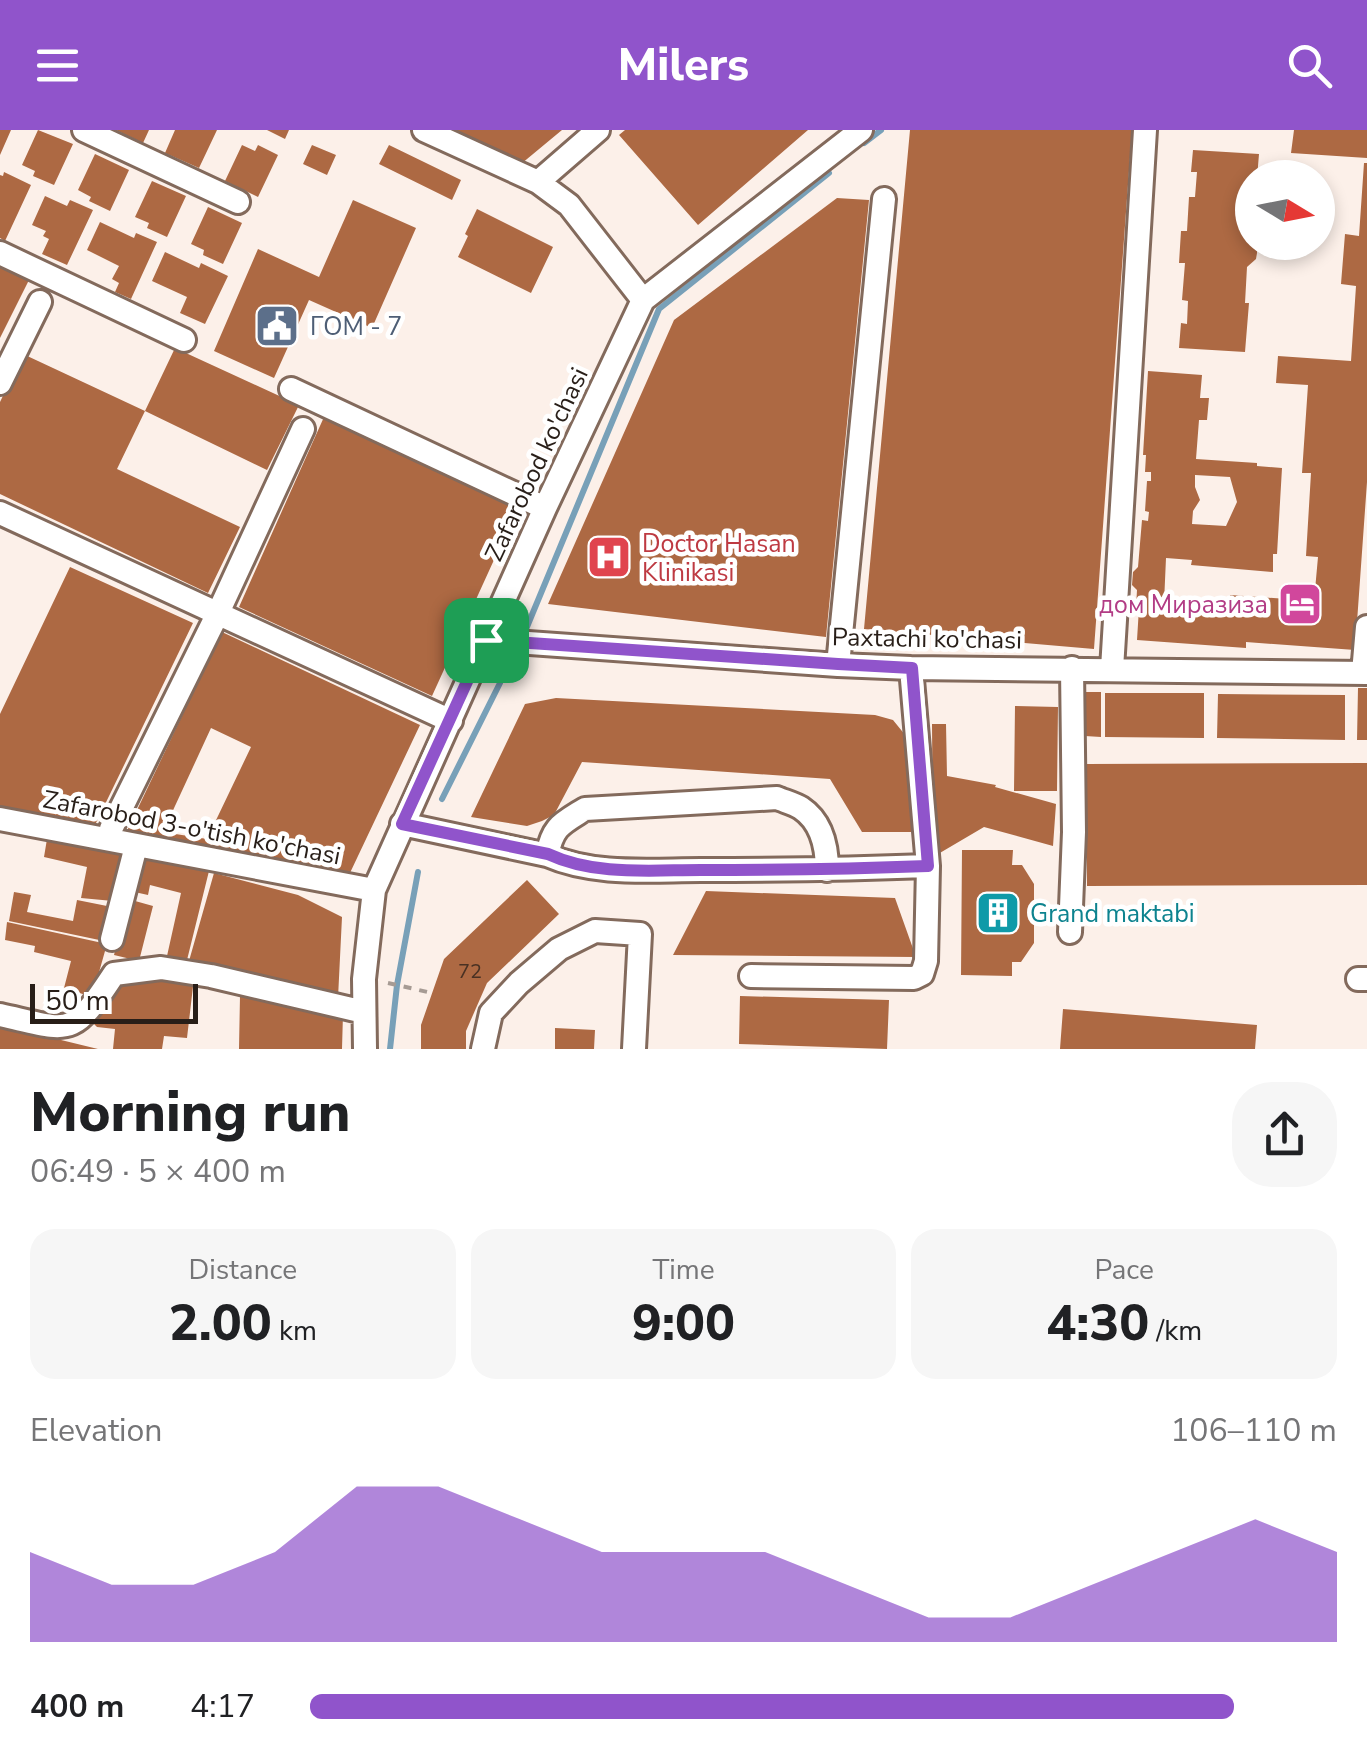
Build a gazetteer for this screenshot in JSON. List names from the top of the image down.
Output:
{
  "streets": {
    "street": ["Zafarobod ko'chasi", "Paxtachi ko'chasi", "Zafarobod 3-o'tish ko'chasi"]
  },
  "crossings": [
    ["Zafarobod ko'chasi", "Paxtachi ko'chasi"],
    ["Zafarobod ko'chasi", "Zafarobod 3-o'tish ko'chasi"]
  ],
  "places": {
    "public building": ["ГОМ - 7"],
    "hospital": ["Doctor Hasan Klinikasi"],
    "hotel": ["дом Миразиза"],
    "building": ["Grand maktabi"]
  },
  "house_numbers": ["72"],
  "scale_bar": "50 m",
  "north": "right",
  "page": {
    "header": "Milers",
    "scale": "50 m",
    "heading": ["Morning run", "06:49 · 5 × 400 m"],
    "stats": [
      ["Distance", "2.00 km"],
      ["Time", "9:00"],
      ["Pace", "4:30 /km"]
    ],
    "chart": ["Elevation", "106–110 m"],
    "list": [
      {
        "name": "400 m",
        "note": "4:17"
      }
    ]
  }
}
